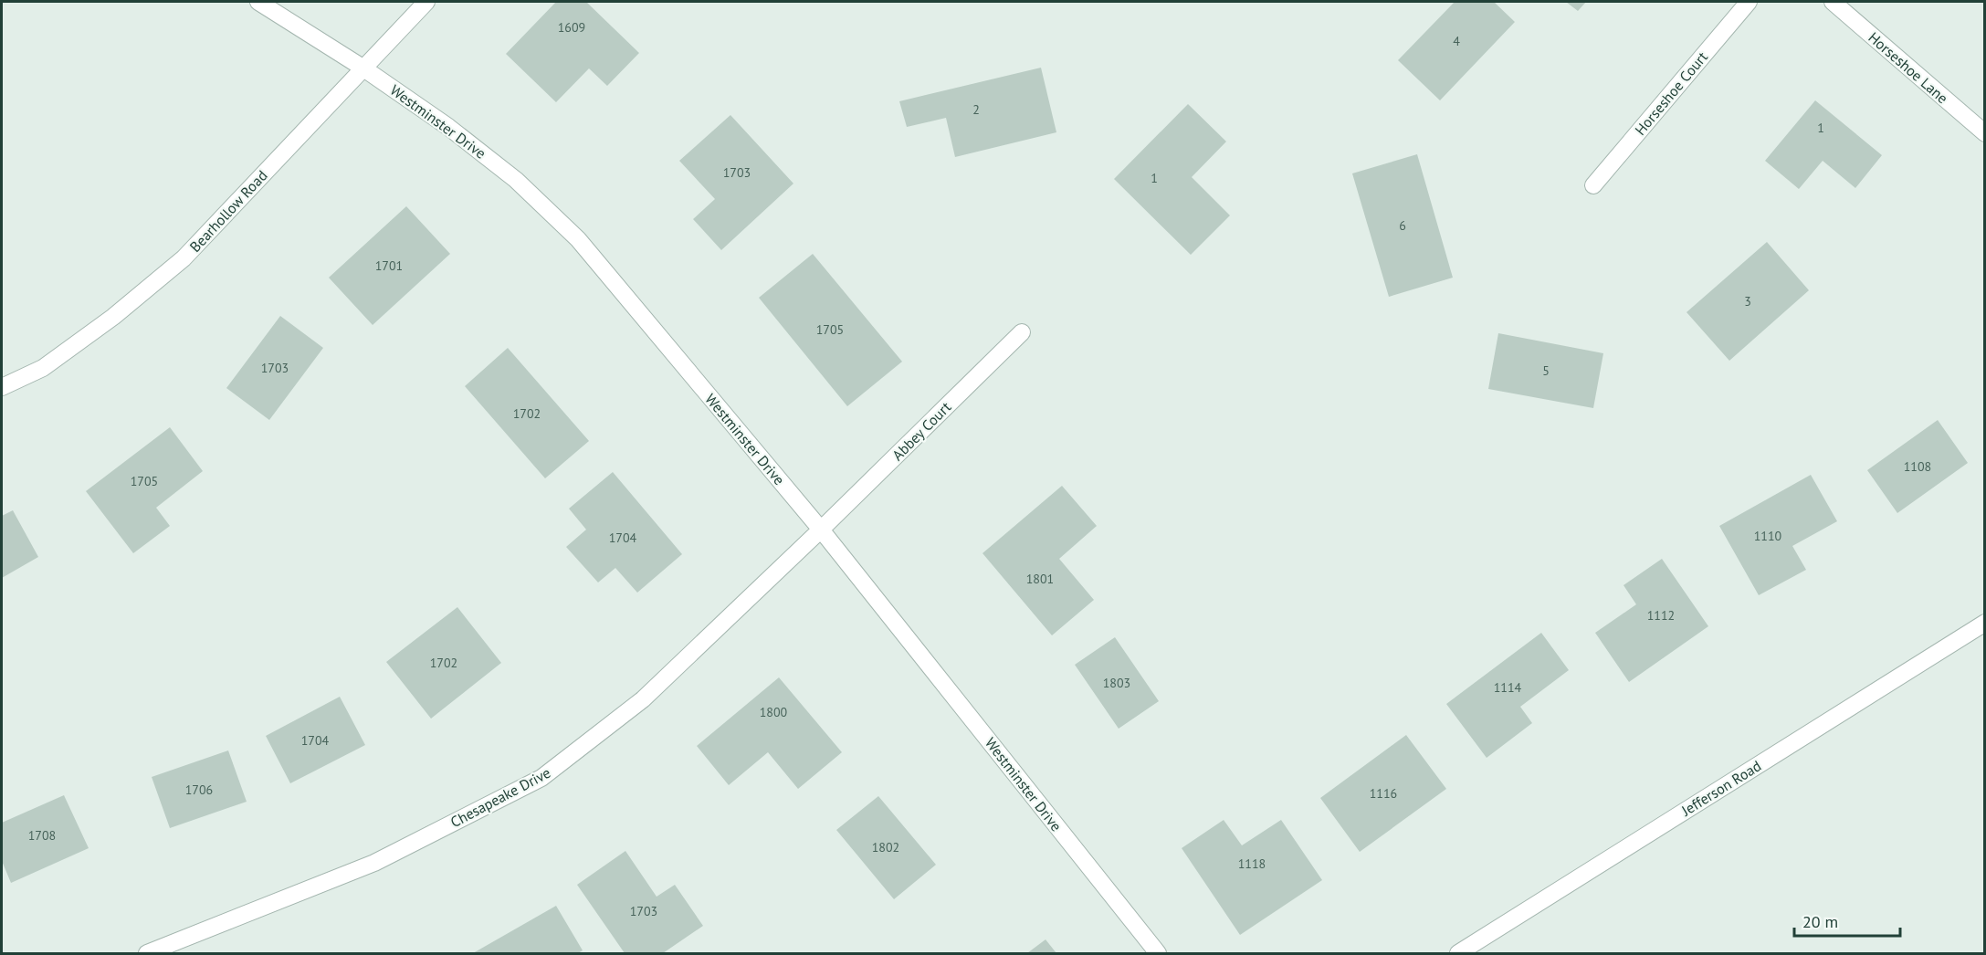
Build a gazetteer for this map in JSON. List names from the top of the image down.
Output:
{
  "streets": {
    "street": [
      "Horseshoe Lane",
      "Horseshoe Court",
      "Westminster Drive",
      "Bearhollow Road",
      "Abbey Court",
      "Jefferson Road",
      "Chesapeake Drive"
    ]
  },
  "crossings": [
    ["Westminster Drive", "Bearhollow Road"],
    ["Westminster Drive", "Abbey Court"],
    ["Westminster Drive", "Chesapeake Drive"],
    ["Abbey Court", "Chesapeake Drive"]
  ],
  "house_numbers": [
    "1609",
    "4",
    "2",
    "1",
    "1703",
    "1",
    "6",
    "1701",
    "3",
    "1705",
    "1703",
    "5",
    "1702",
    "1108",
    "1705",
    "1110",
    "1704",
    "1801",
    "1112",
    "1702",
    "1803",
    "1114",
    "1800",
    "1704",
    "1706",
    "1116",
    "1708",
    "1802",
    "1118",
    "1703"
  ],
  "scale_bar": "20 m"
}
